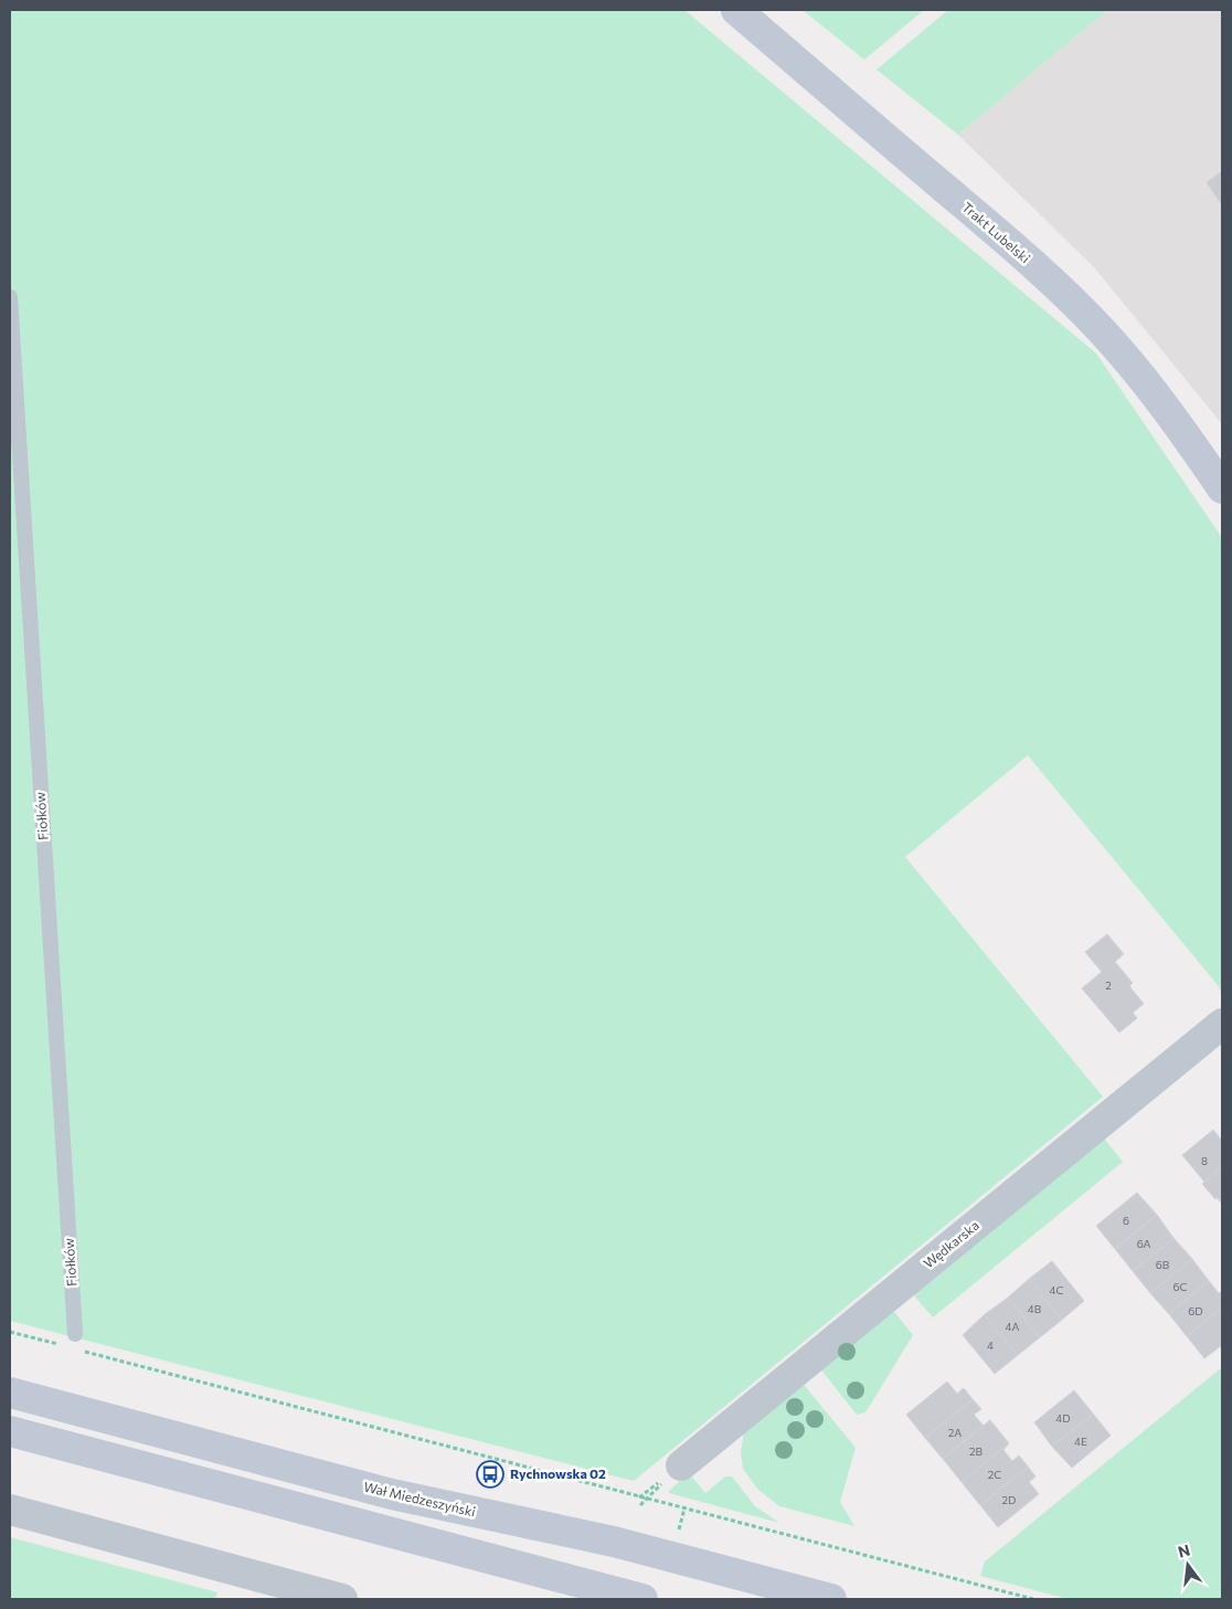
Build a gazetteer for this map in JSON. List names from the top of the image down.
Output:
{
  "streets": {
    "main road": ["Trakt Lubelski", "Wał Miedzeszyński"],
    "street": ["Wędkarska"],
    "lane": ["Fiołków"]
  },
  "places": {
    "bus stop": ["Rychnowska 02"]
  },
  "house_numbers": [
    "2",
    "8",
    "6",
    "6A",
    "6B",
    "6C",
    "4C",
    "4B",
    "6D",
    "4A",
    "4",
    "4D",
    "2A",
    "4E",
    "2B",
    "2C",
    "2D"
  ],
  "north": "top"
}
